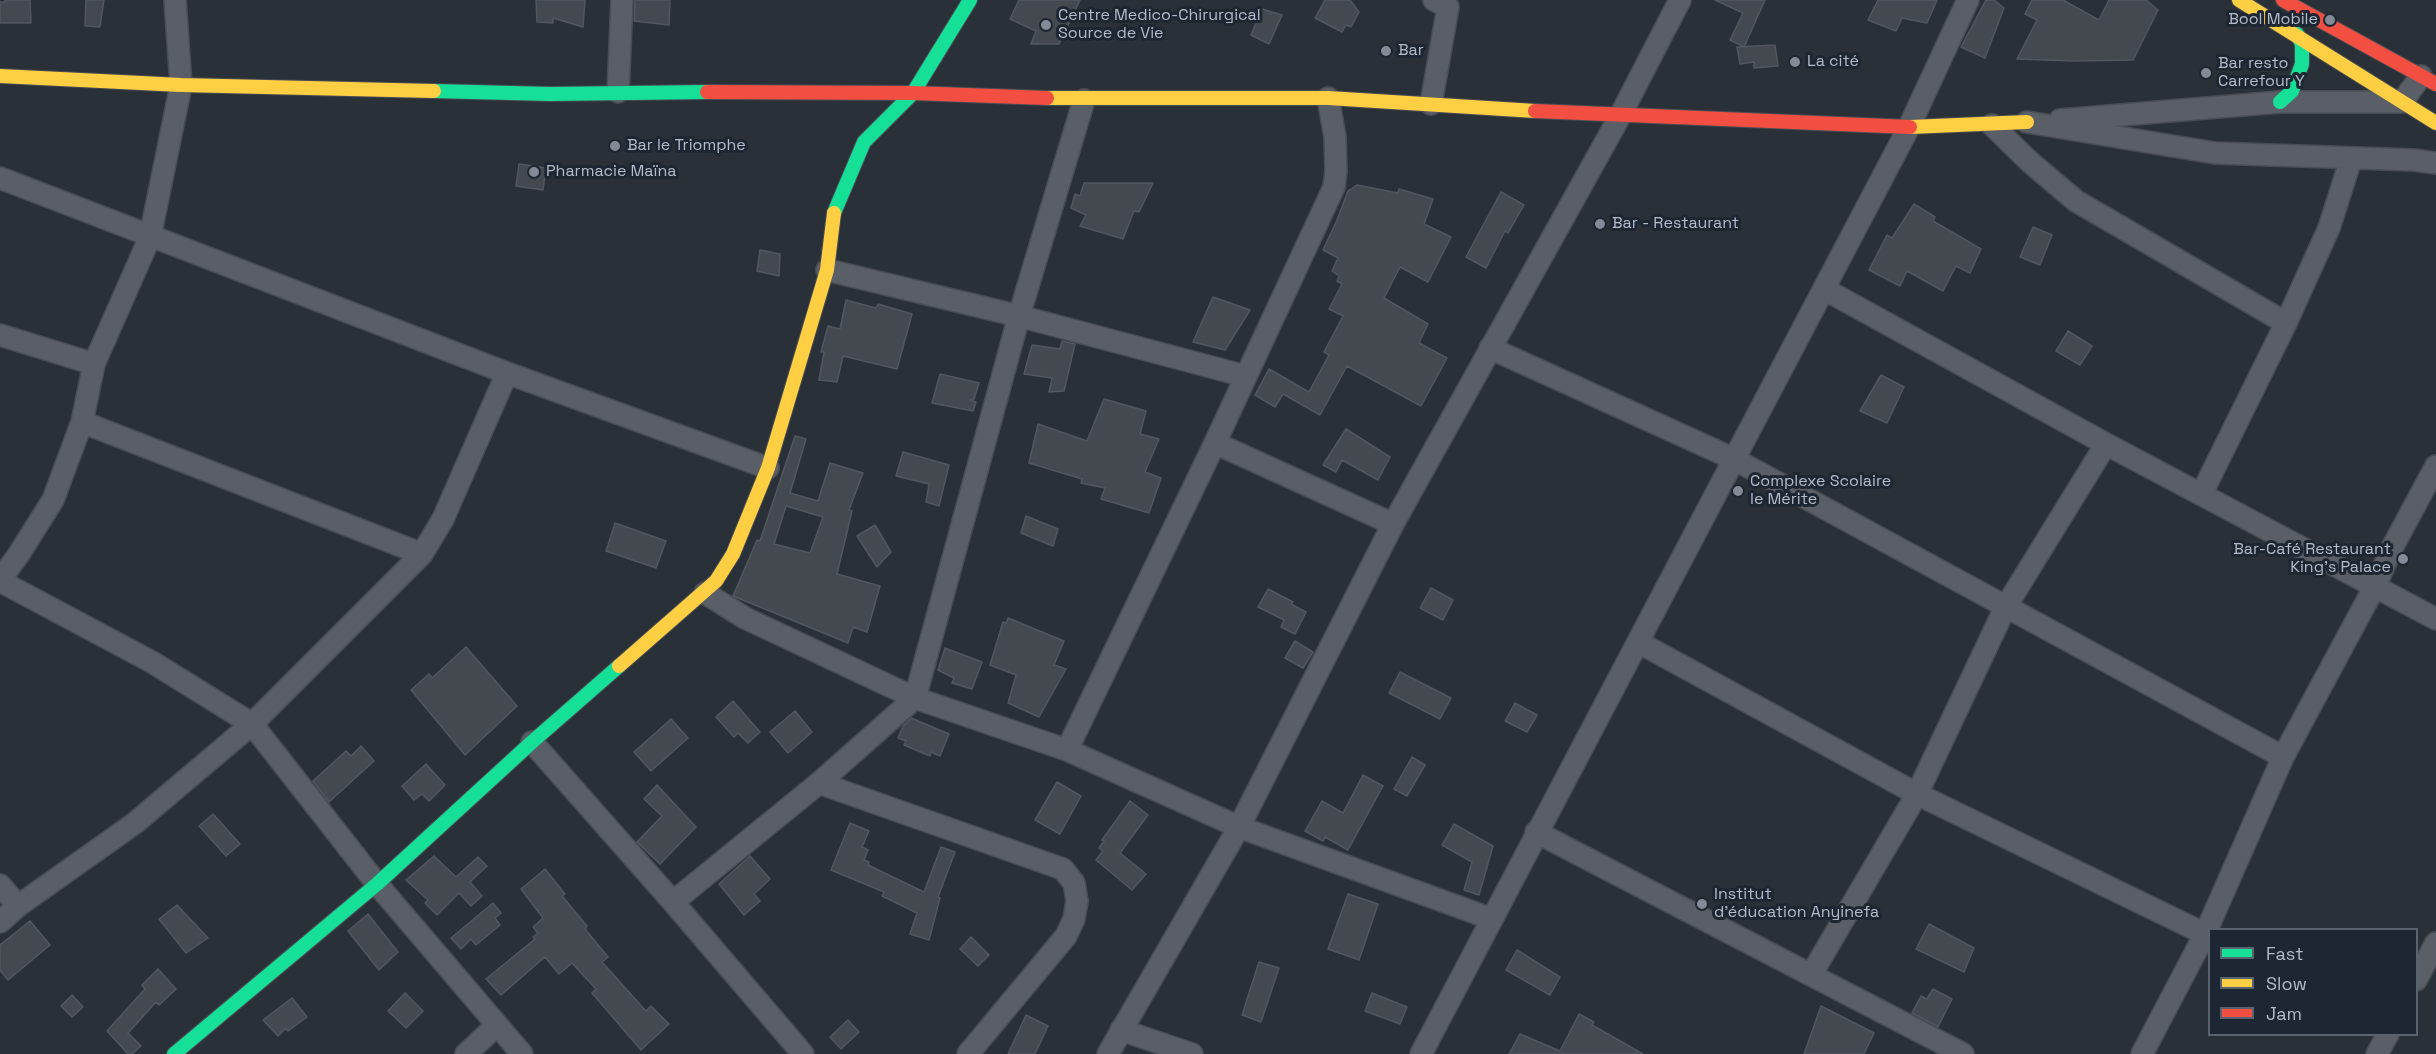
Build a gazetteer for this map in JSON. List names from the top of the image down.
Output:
{
  "places": [
    "Bool Mobile",
    "Centre Medico-Chirurgical Source de Vie",
    "Bar",
    "La cité",
    "Bar resto Carrefour Y",
    "Bar le Triomphe",
    "Pharmacie Maïna",
    "Bar - Restaurant",
    "Complexe Scolaire le Mérite",
    "Bar-Café Restaurant King's Palace",
    "Institut d'éducation Anyinefa"
  ],
  "legend": ["Fast", "Slow", "Jam"]
}
